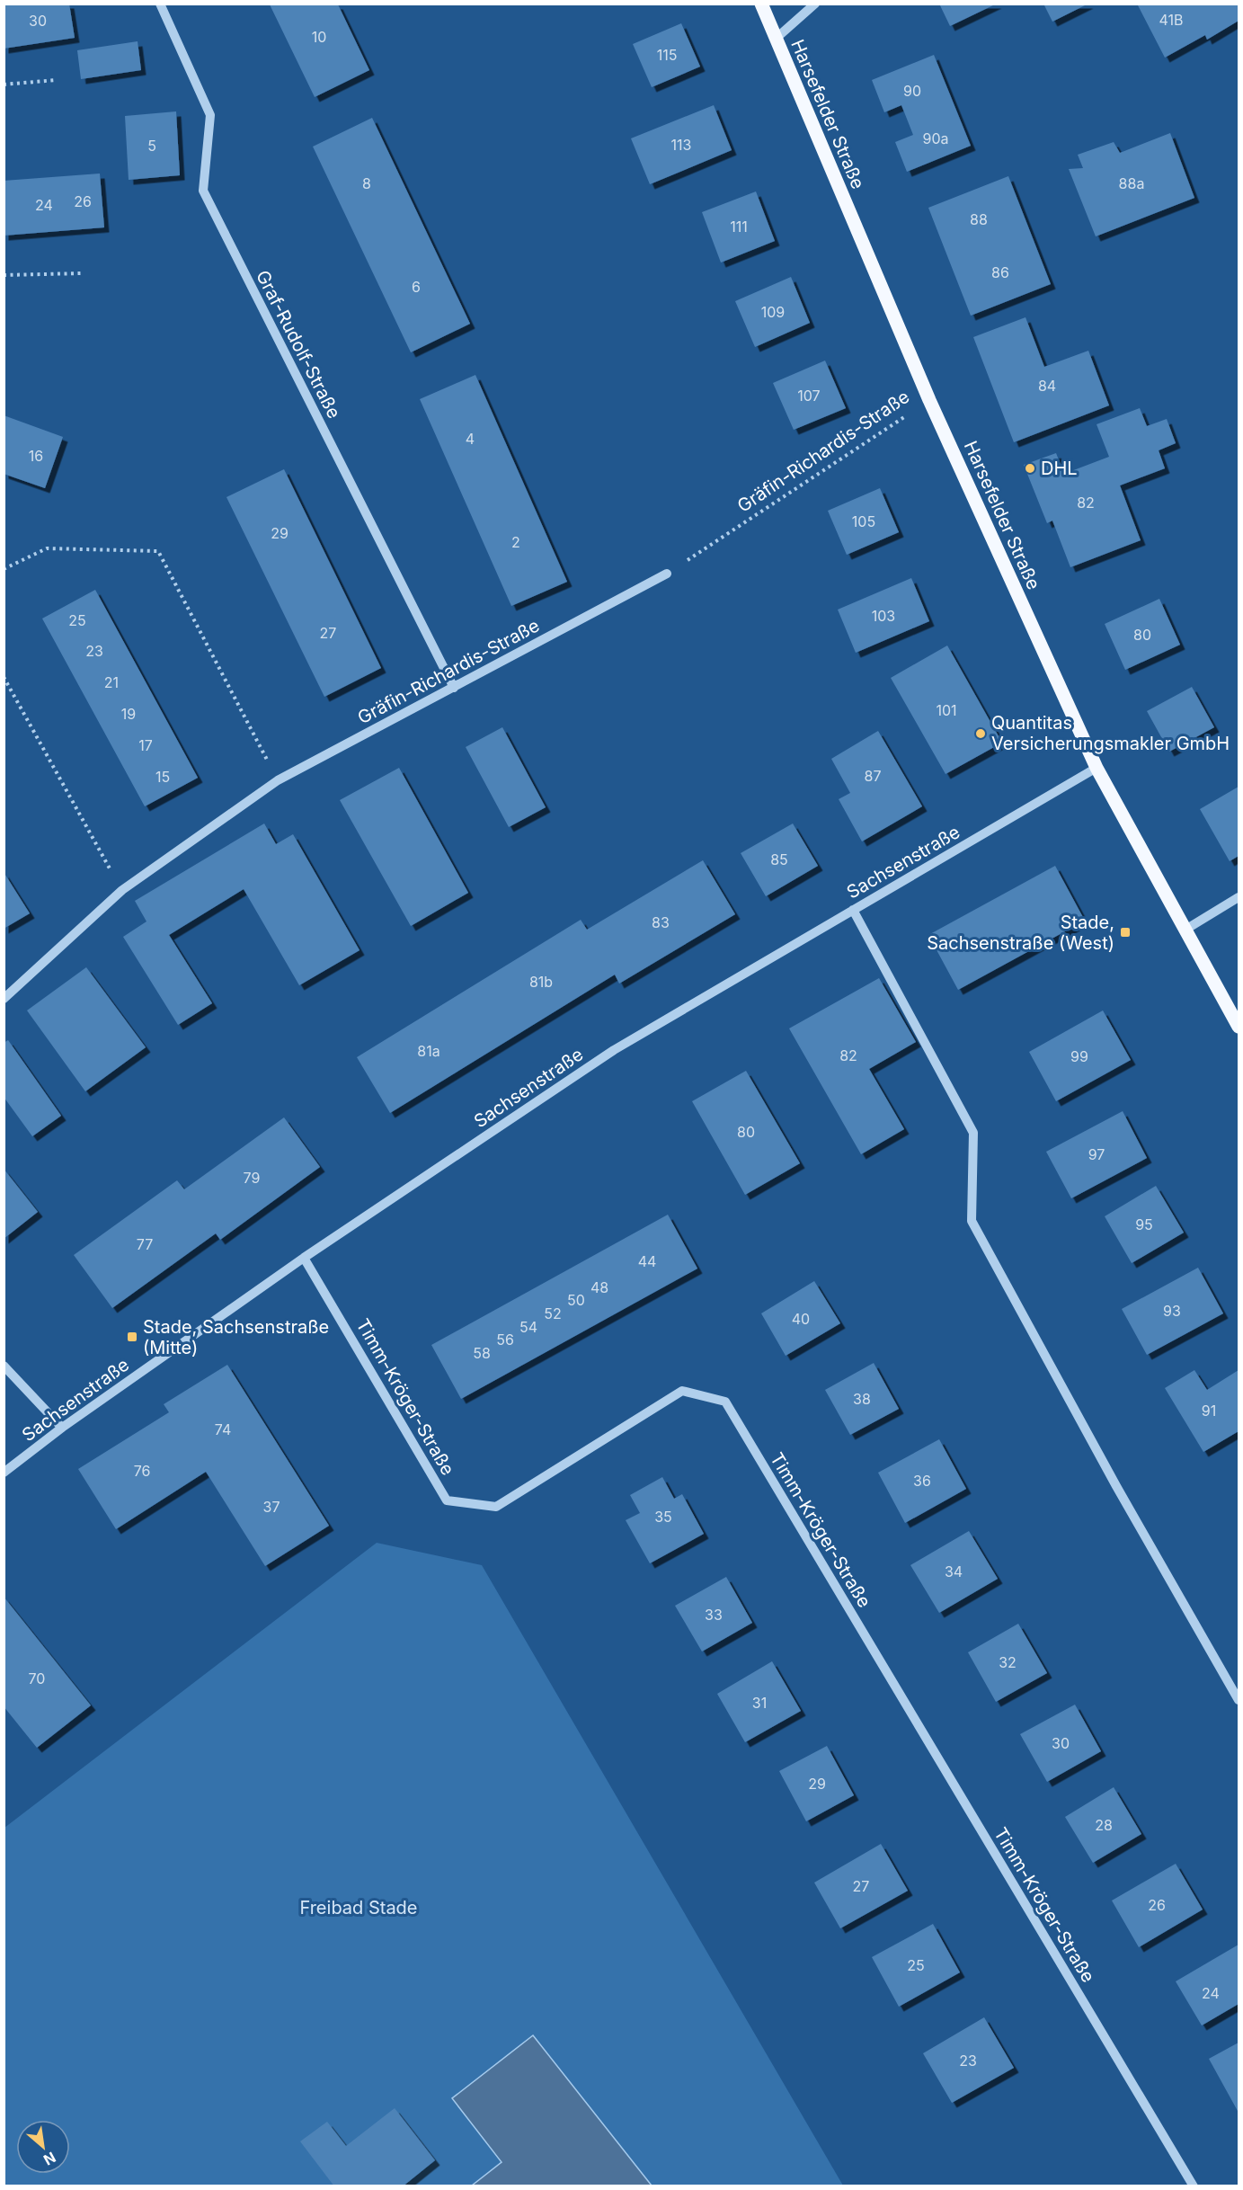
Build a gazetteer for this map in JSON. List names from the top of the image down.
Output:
{
  "streets": {
    "main road": ["Harsefelder Straße"],
    "street": [
      "Graf-Rudolf-Straße",
      "Gräfin-Richardis-Straße",
      "Sachsenstraße",
      "Timm-Kröger-Straße"
    ]
  },
  "crossings": [
    ["Harsefelder Straße", "Gräfin-Richardis-Straße"],
    ["Harsefelder Straße", "Sachsenstraße"],
    ["Graf-Rudolf-Straße", "Gräfin-Richardis-Straße"],
    ["Sachsenstraße", "Timm-Kröger-Straße"]
  ],
  "parks": ["Freibad Stade"],
  "places": {
    "other": ["DHL", "Quantitas Versicherungsmakler GmbH"],
    "transit": ["Stade, Sachsenstraße (West)", "Stade, Sachsenstraße (Mitte)"]
  },
  "house_numbers": [
    "41B",
    "30",
    "10",
    "115",
    "90",
    "90a",
    "113",
    "5",
    "8",
    "88a",
    "26",
    "24",
    "88",
    "111",
    "86",
    "6",
    "109",
    "84",
    "107",
    "4",
    "16",
    "82",
    "105",
    "29",
    "2",
    "103",
    "25",
    "27",
    "80",
    "23",
    "21",
    "101",
    "19",
    "17",
    "87",
    "15",
    "85",
    "83",
    "81b",
    "81a",
    "82",
    "99",
    "80",
    "97",
    "79",
    "95",
    "77",
    "44",
    "48",
    "50",
    "93",
    "52",
    "40",
    "54",
    "56",
    "58",
    "38",
    "91",
    "74",
    "76",
    "36",
    "37",
    "35",
    "34",
    "33",
    "32",
    "70",
    "31",
    "30",
    "29",
    "28",
    "27",
    "26",
    "25",
    "24",
    "23"
  ],
  "north": "bottom right"
}
